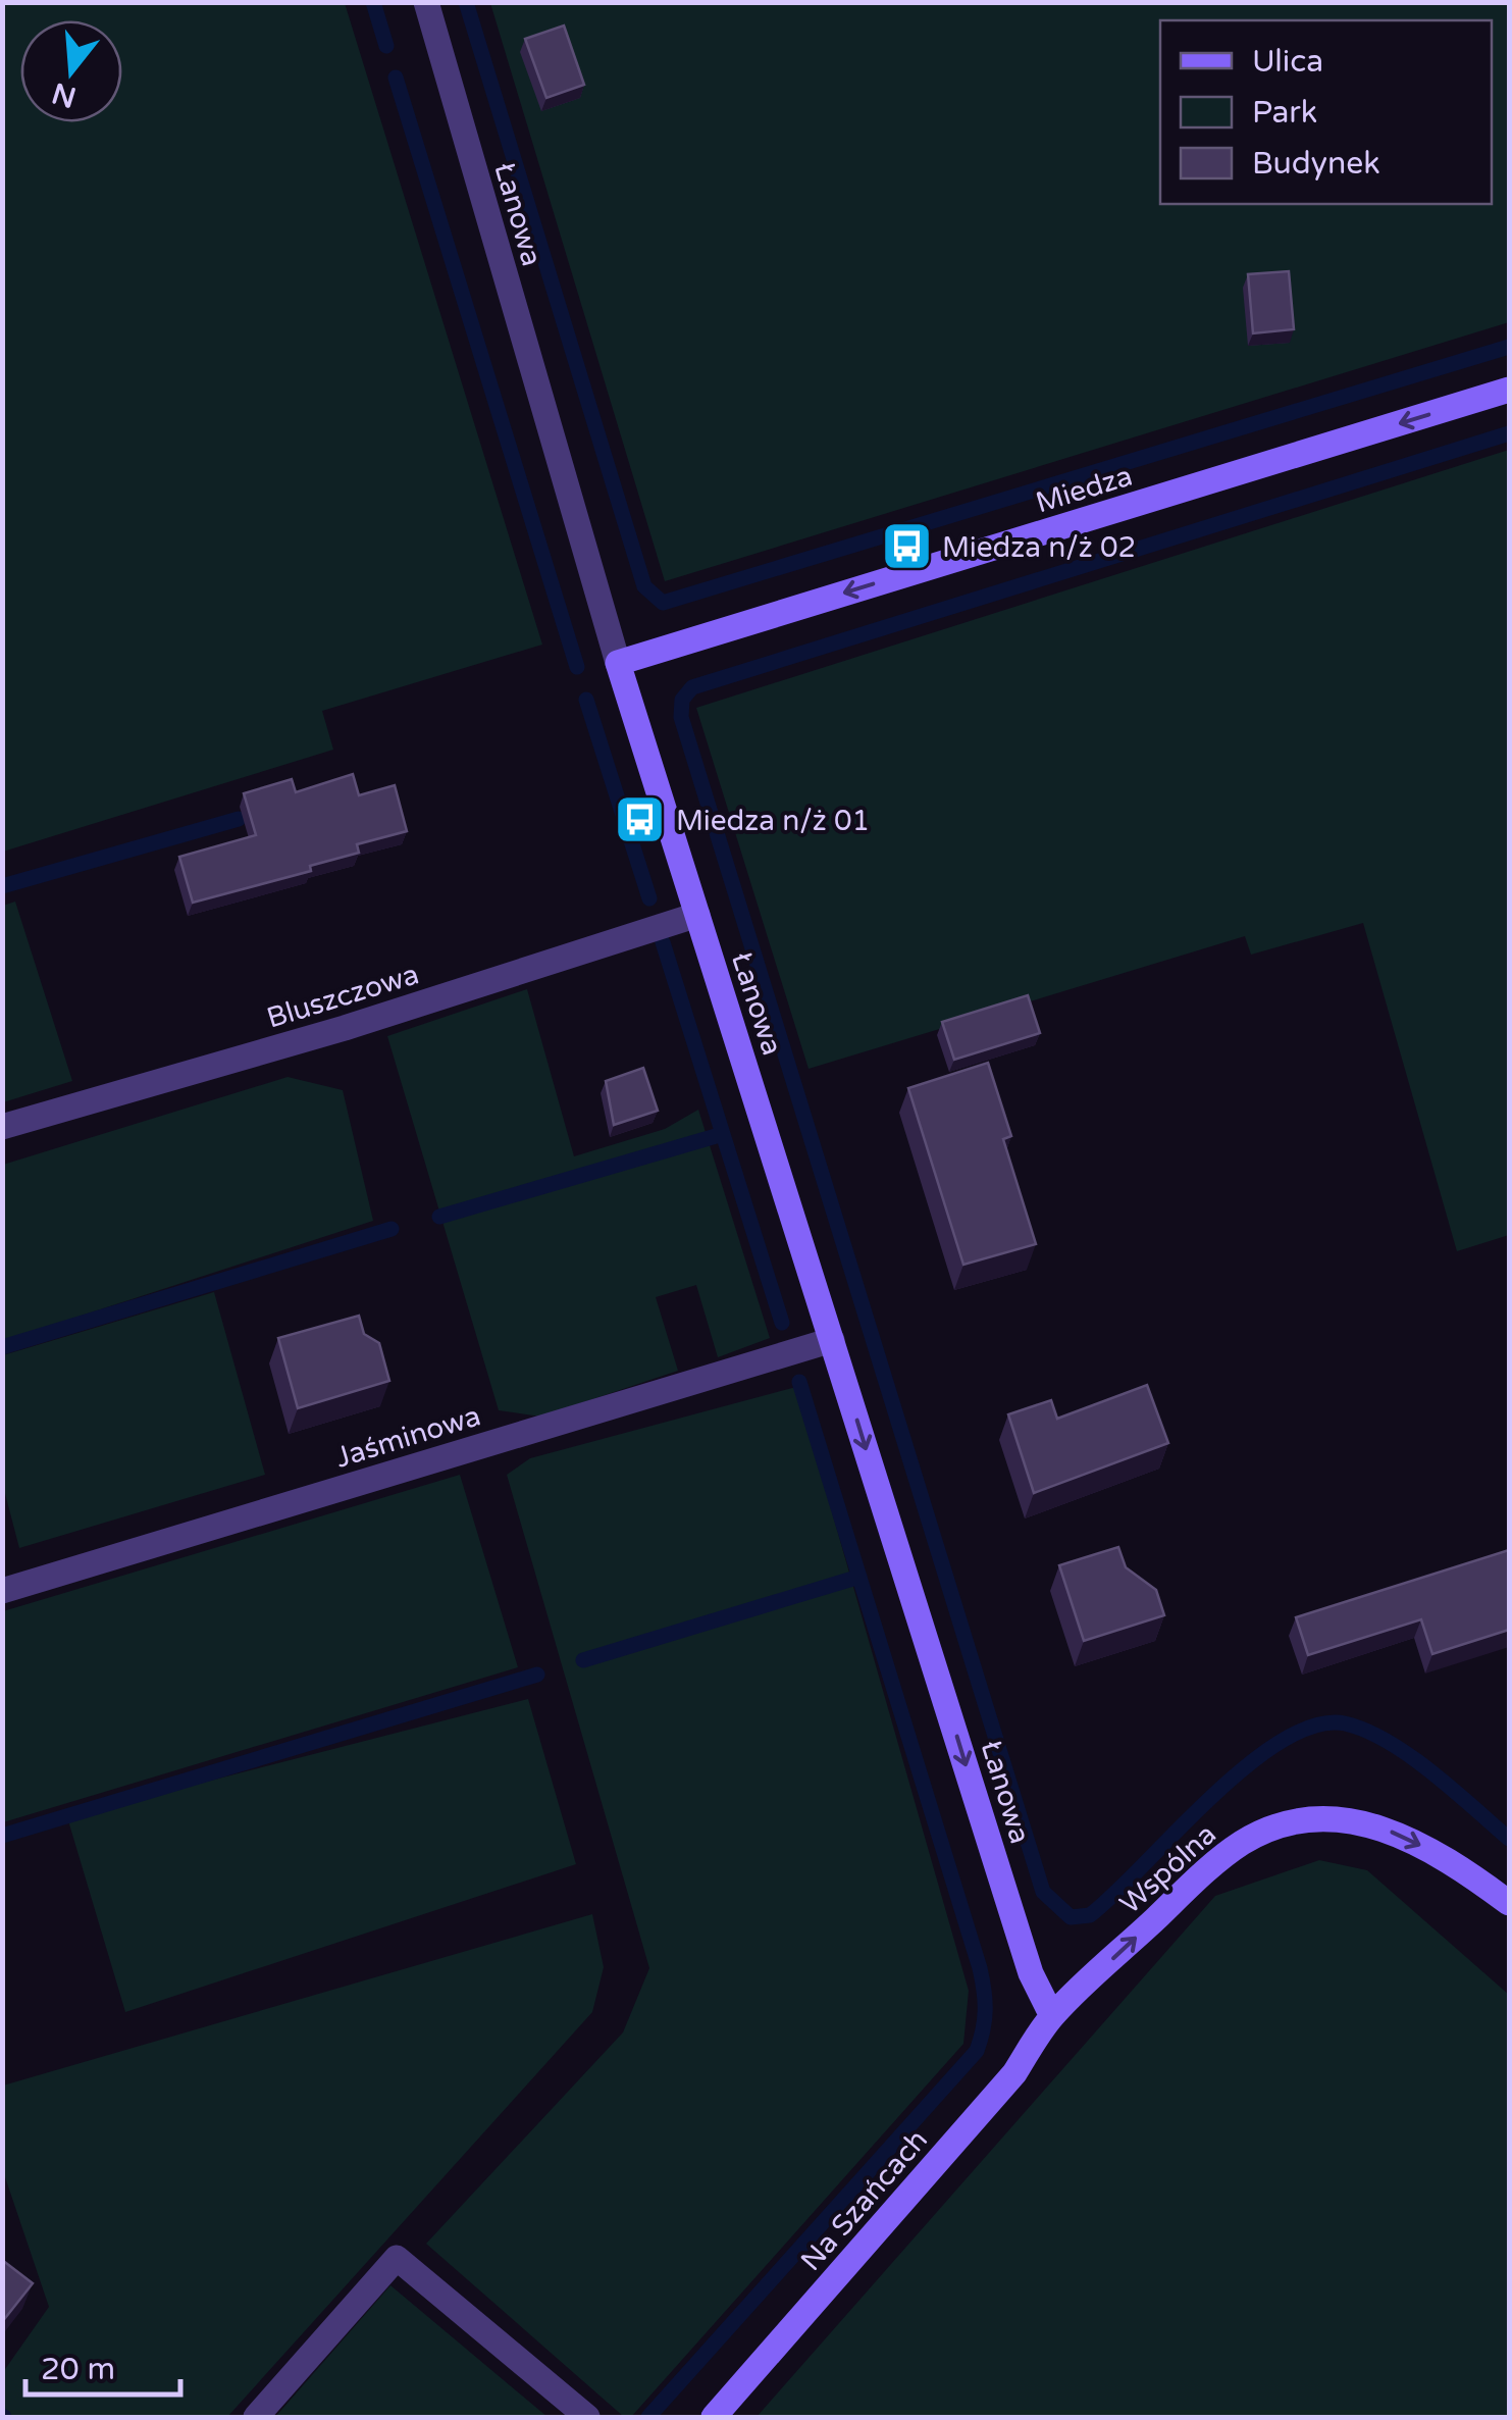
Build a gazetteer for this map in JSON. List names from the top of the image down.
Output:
{
  "streets": {
    "street": [
      "Łanowa",
      "Miedza",
      "Bluszczowa",
      "Jaśminowa",
      "Wspólna",
      "Na Szańcach"
    ]
  },
  "crossings": [
    ["Łanowa", "Miedza"],
    ["Łanowa", "Bluszczowa"],
    ["Łanowa", "Jaśminowa"],
    ["Łanowa", "Wspólna"],
    ["Łanowa", "Na Szańcach"],
    ["Wspólna", "Na Szańcach"]
  ],
  "one_way": ["Miedza", "Wspólna"],
  "places": {
    "bus stop": ["Miedza n/ż 02", "Miedza n/ż 01"]
  },
  "legend": ["Ulica", "Park", "Budynek"],
  "scale_bar": "20 m",
  "north": "bottom"
}
